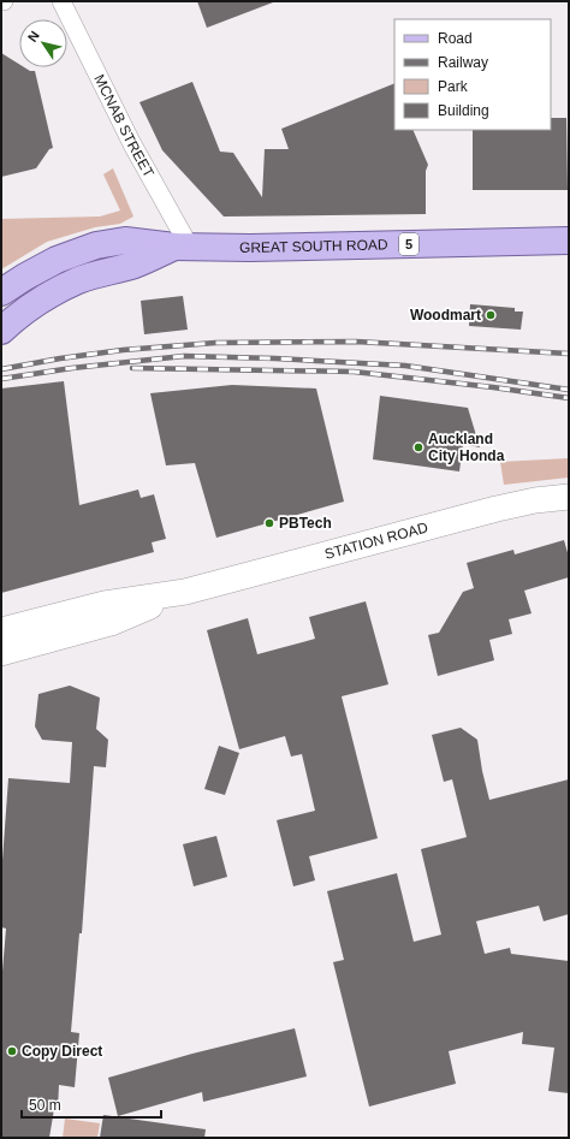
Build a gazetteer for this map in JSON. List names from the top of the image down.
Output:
{
  "streets": {
    "main road": ["5", "GREAT SOUTH ROAD", "STATION ROAD"],
    "street": ["MCNAB STREET"]
  },
  "crossings": [
    ["MCNAB STREET", "GREAT SOUTH ROAD"]
  ],
  "places": [
    "Woodmart",
    "Auckland City Honda",
    "PBTech",
    "Copy Direct"
  ],
  "legend": [
    "Road",
    "Railway",
    "Park",
    "Building"
  ],
  "scale_bar": "50 m",
  "north": "top left"
}
